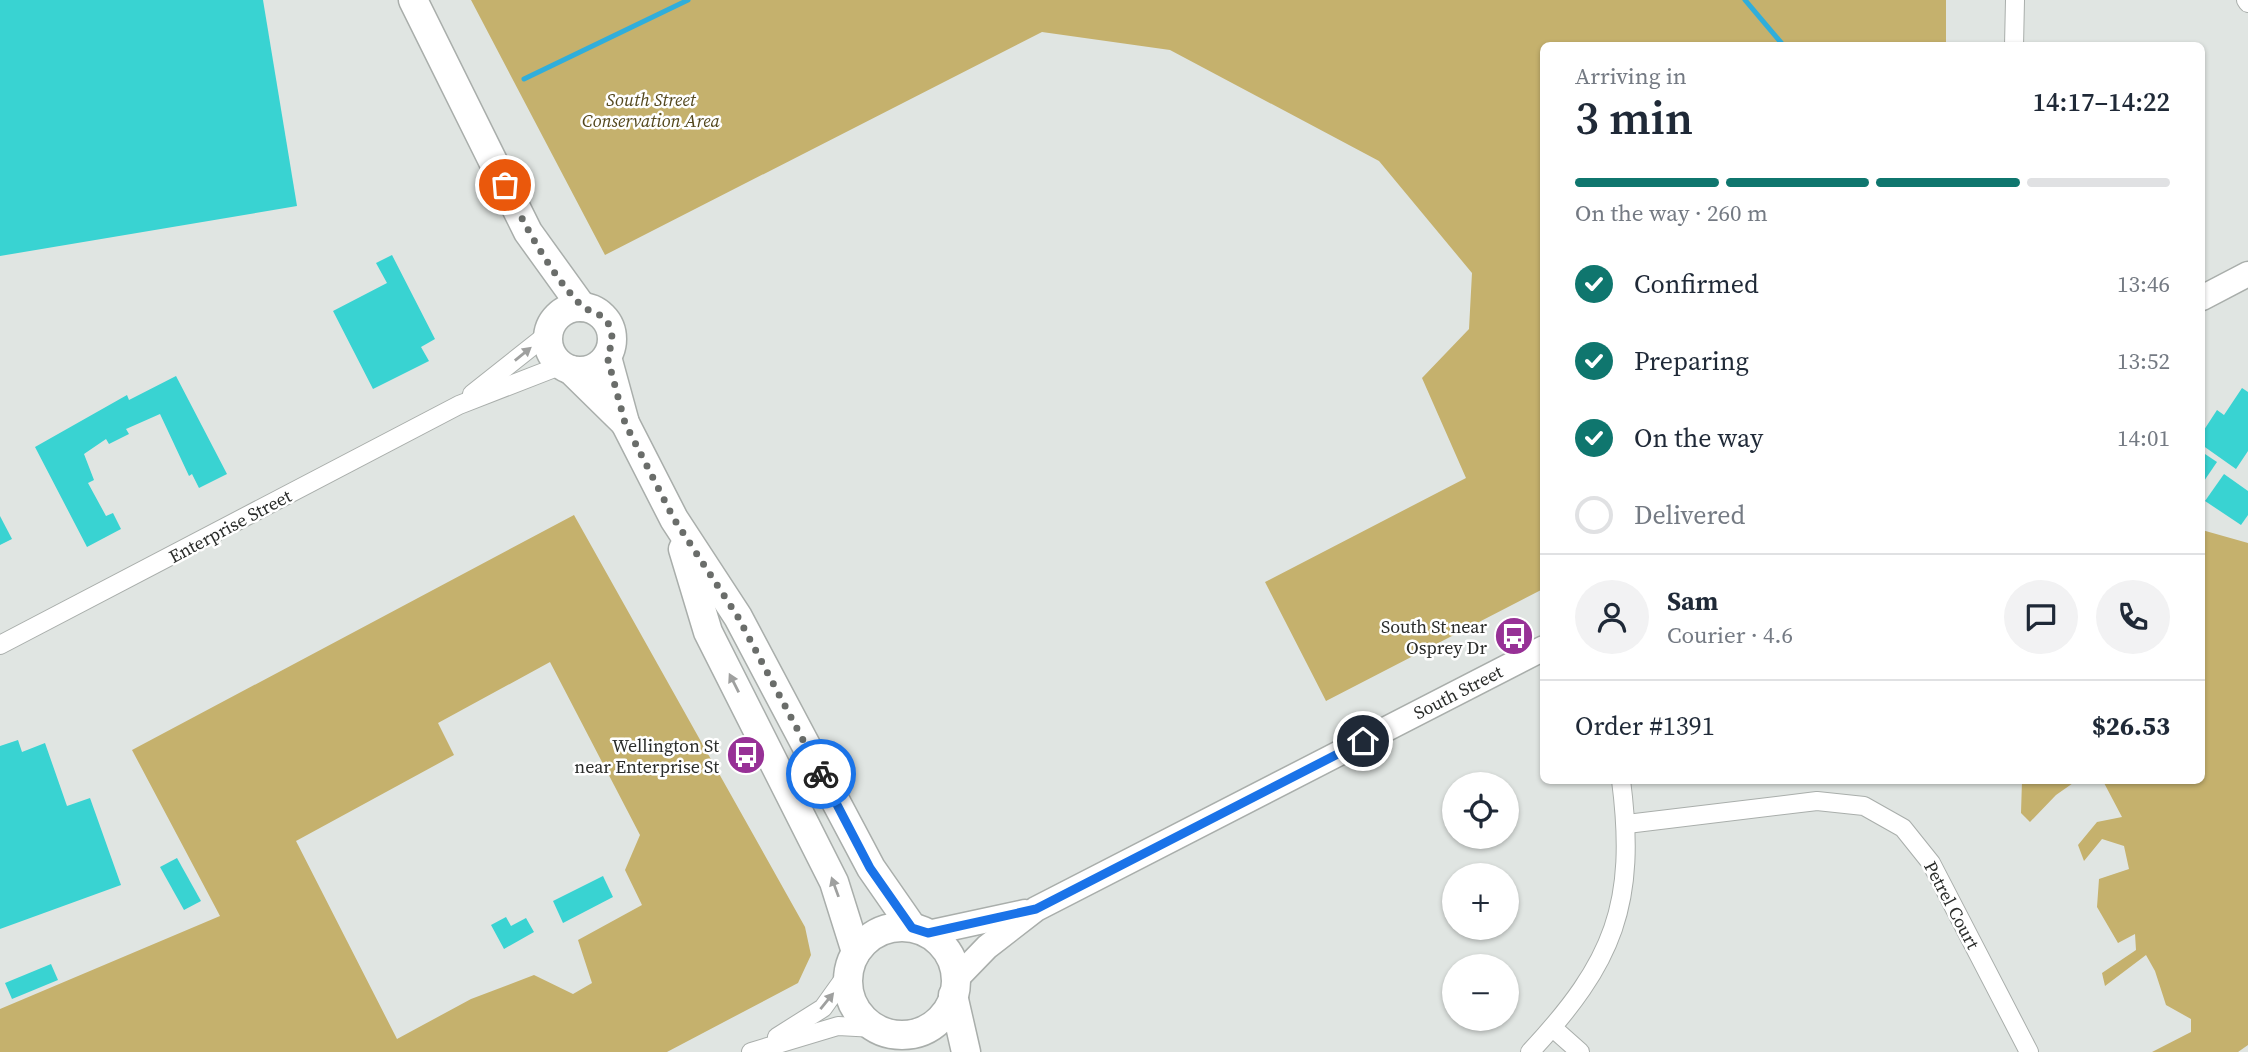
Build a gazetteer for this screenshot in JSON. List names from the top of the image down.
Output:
{
  "streets": {
    "street": ["Enterprise Street", "South Street", "Petrel Court"]
  },
  "parks": ["South Street Conservation Area"],
  "places": {
    "bus stop": ["South St near Osprey Dr", "Wellington St near Enterprise St"]
  },
  "page": {
    "heading": ["3 min", "Arriving in", "14:17–14:22"],
    "panel": [
      "Sam",
      "Courier · 4.6",
      "Order #1391",
      "$26.53"
    ],
    "bar": "On the way · 260 m",
    "list": [
      ["Confirmed", "13:46"],
      ["Preparing", "13:52"],
      ["On the way", "14:01"],
      "Delivered"
    ],
    "map_buttons": ["+", "−"]
  }
}
